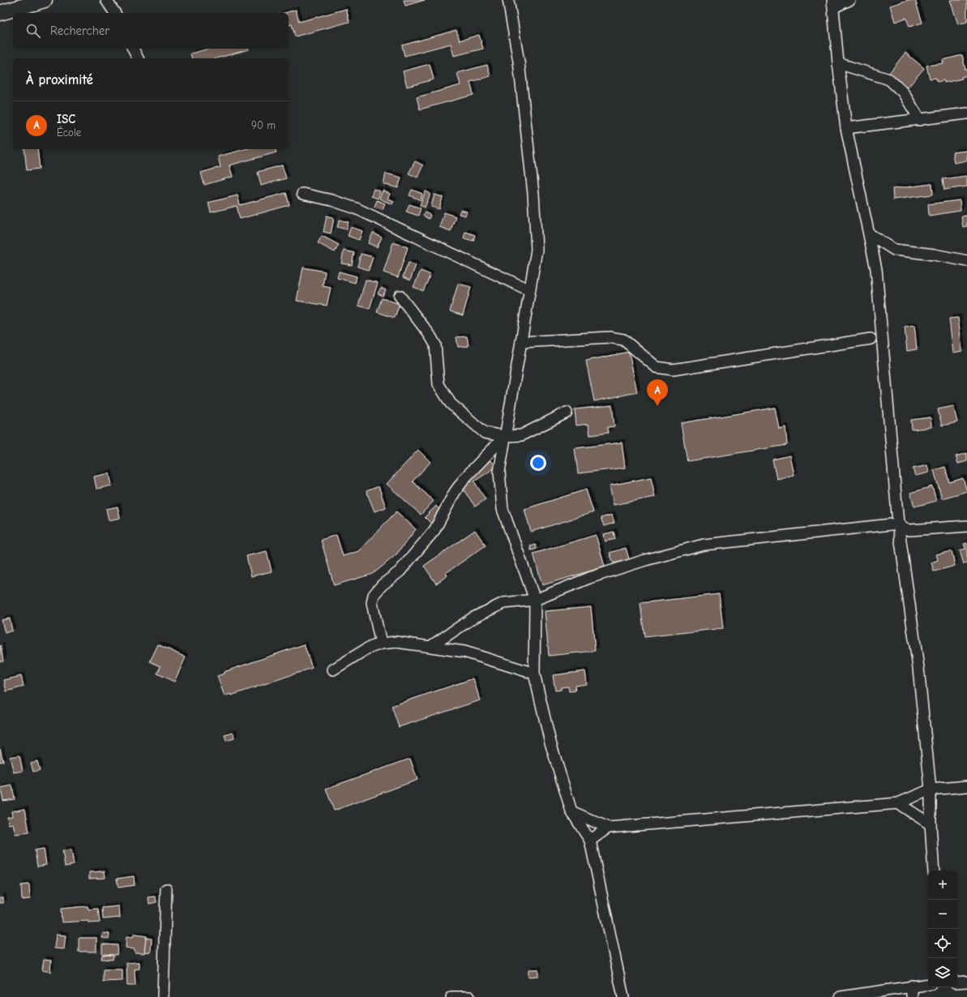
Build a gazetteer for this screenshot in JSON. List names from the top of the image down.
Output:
{
  "page": {
    "search": "Rechercher",
    "heading": "À proximité",
    "list": [
      {
        "mark": "A",
        "name": "ISC",
        "note": "École",
        "value": "90 m"
      }
    ],
    "pins": "A",
    "map_buttons": ["+", "−"]
  }
}
